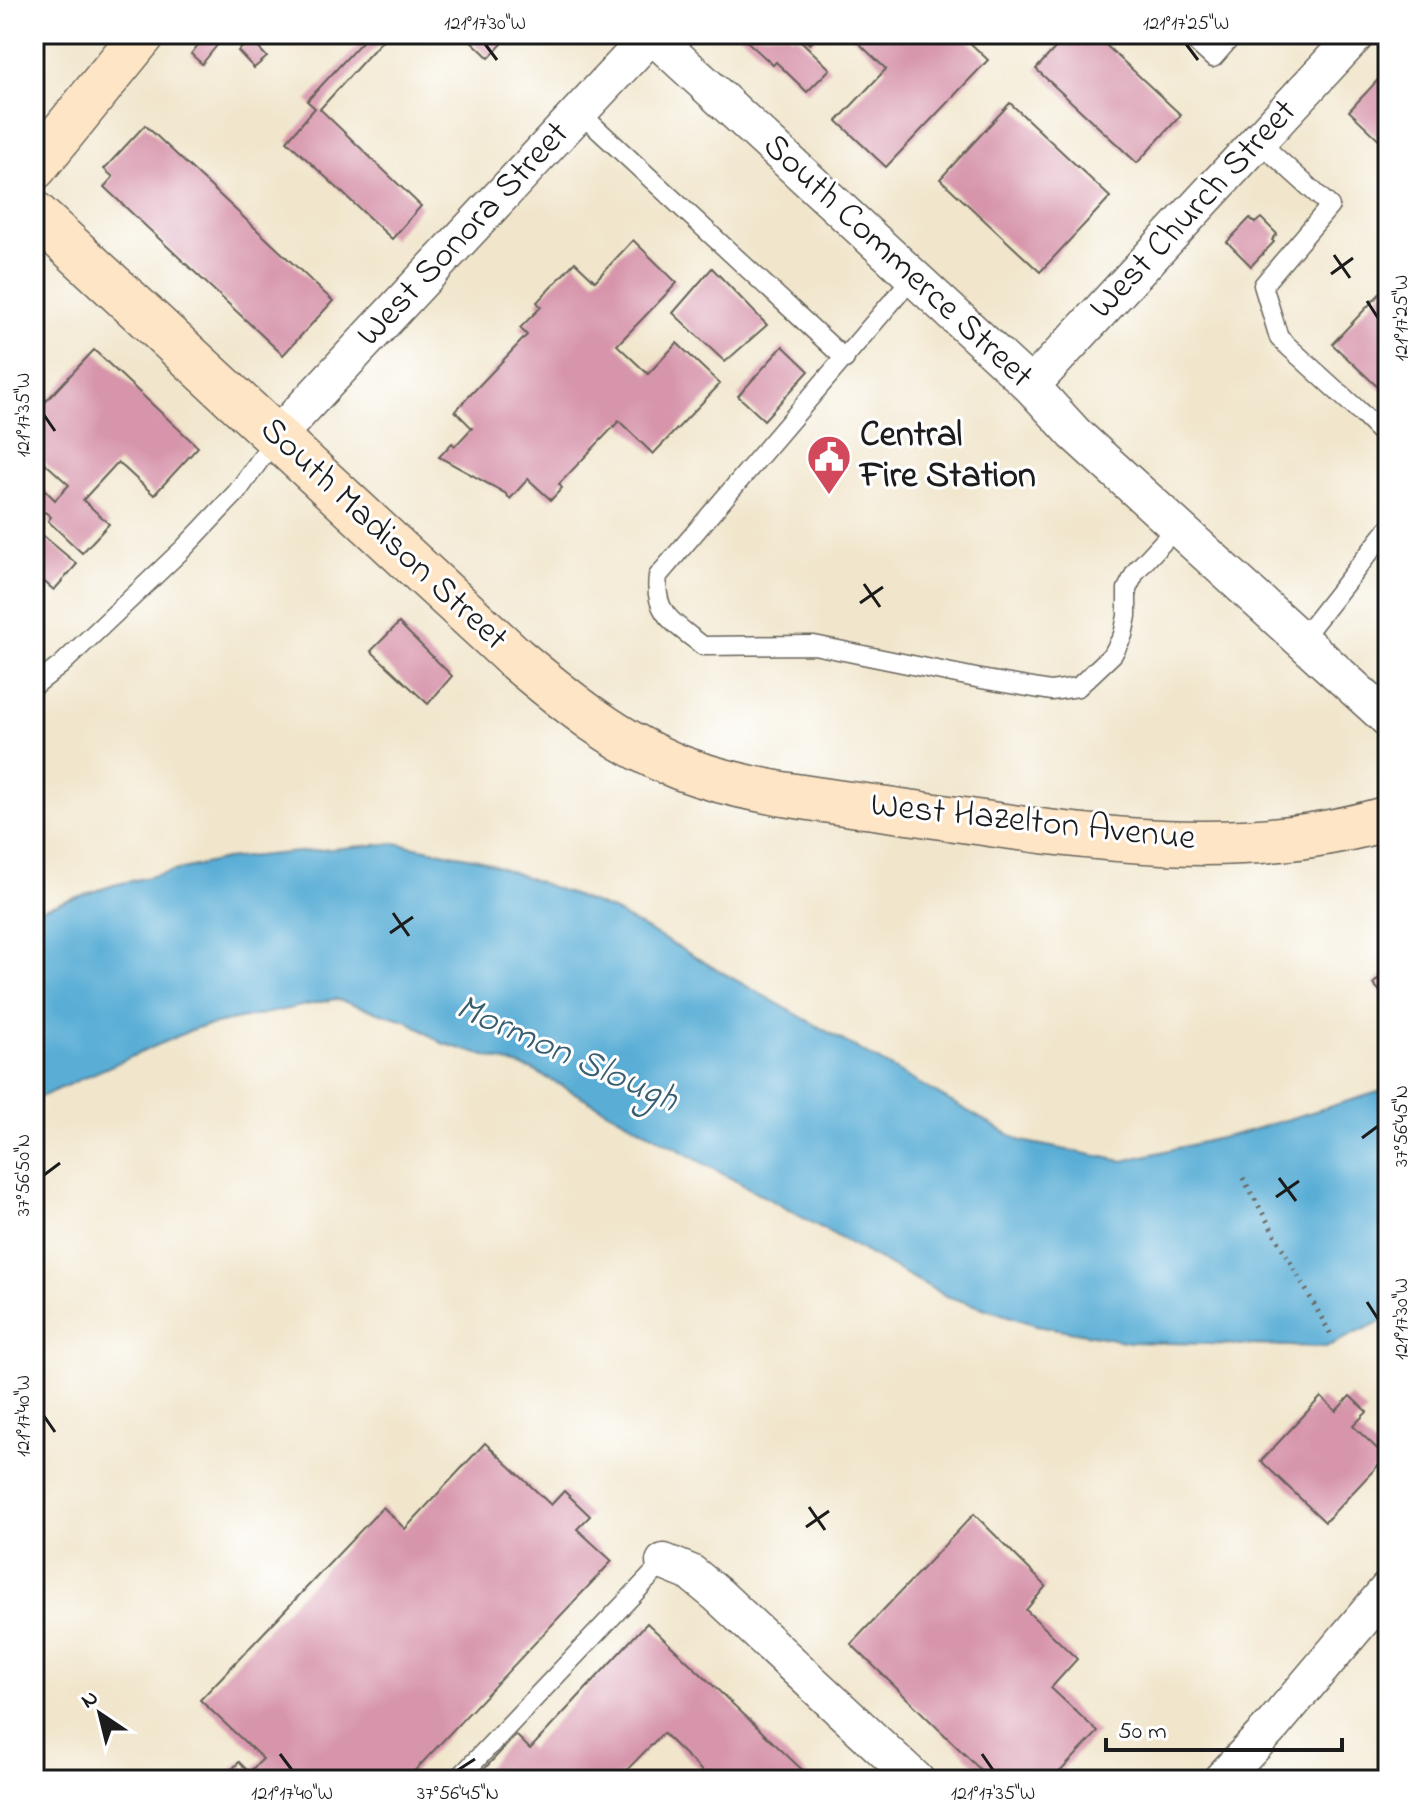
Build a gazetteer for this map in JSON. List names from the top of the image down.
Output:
{
  "streets": {
    "main road": ["South Madison Street", "West Hazelton Avenue"],
    "street": ["West Church Street", "West Sonora Street", "South Commerce Street"]
  },
  "crossings": [
    ["West Church Street", "South Commerce Street"],
    ["West Sonora Street", "South Commerce Street"],
    ["West Sonora Street", "South Madison Street"],
    ["South Madison Street", "West Hazelton Avenue"]
  ],
  "water": ["Mormon Slough"],
  "places": {
    "public building": ["Central Fire Station"]
  },
  "scale_bar": "50 m",
  "north": "top left",
  "coordinates": [
    "121°17'30\"W",
    "121°17'25\"W",
    "121°17'35\"W",
    "37°56'45\"N",
    "37°56'50\"N",
    "121°17'40\"W"
  ]
}
